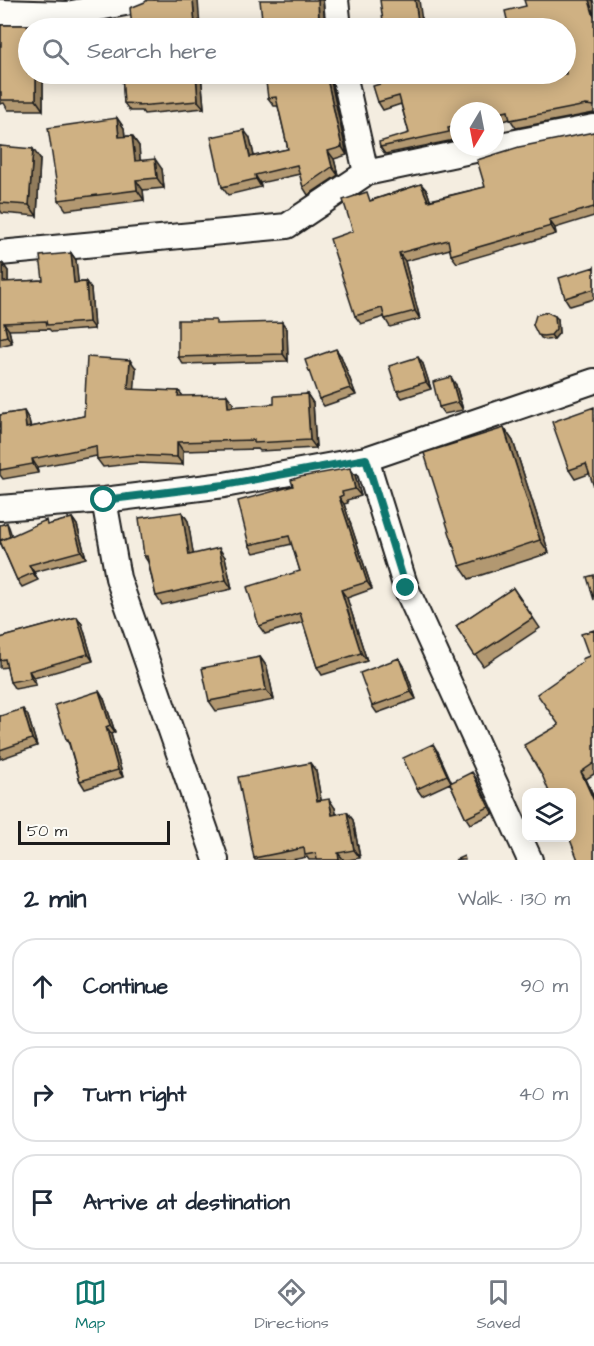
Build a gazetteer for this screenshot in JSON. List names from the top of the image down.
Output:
{
  "scale_bar": "50 m",
  "north": "bottom",
  "page": {
    "search": "Search here",
    "scale": "50 m",
    "heading": ["2 min", "Walk · 130 m"],
    "list": [
      ["Continue", "90 m"],
      ["Turn right", "40 m"],
      "Arrive at destination"
    ],
    "nav": ["Map", "Directions", "Saved"]
  }
}
